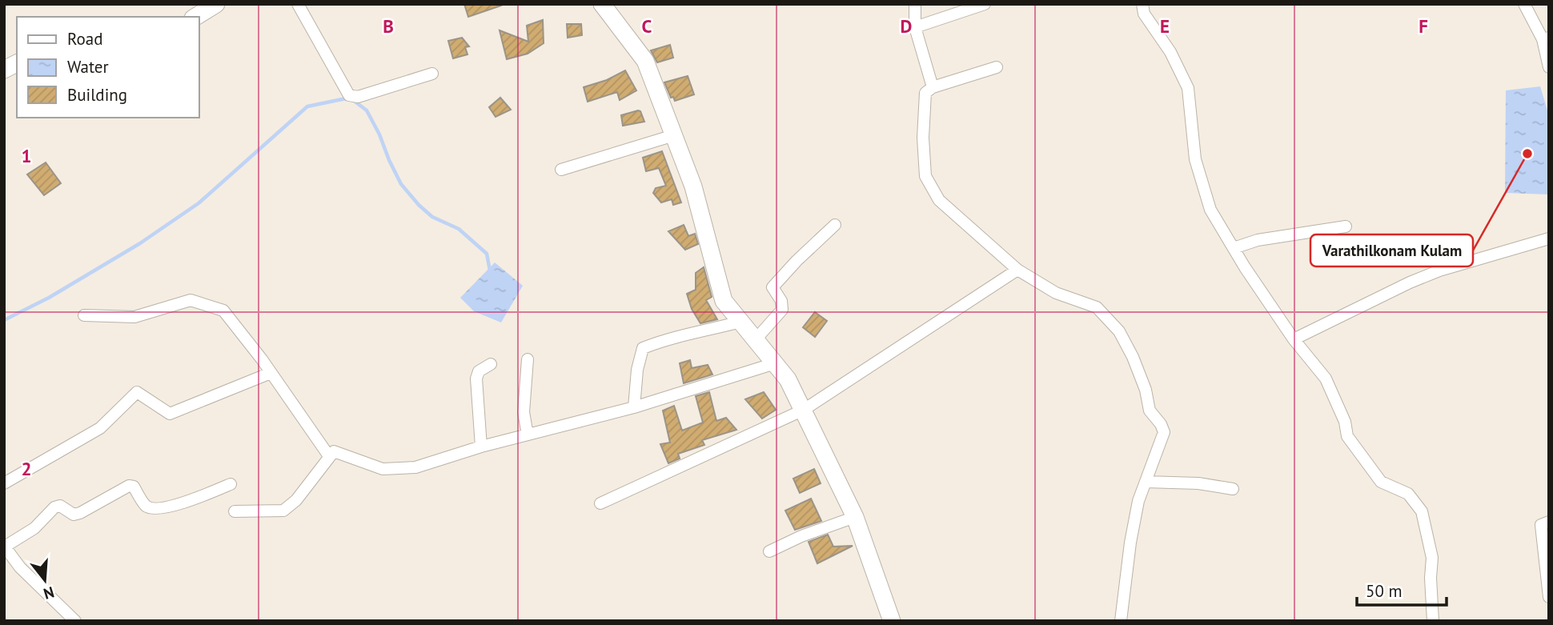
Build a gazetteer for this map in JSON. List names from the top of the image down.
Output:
{
  "places": ["Varathilkonam Kulam"],
  "legend": ["Road", "Water", "Building"],
  "scale_bar": "50 m",
  "north": "bottom",
  "grid": {
    "columns": [
      "B",
      "C",
      "D",
      "E",
      "F"
    ],
    "rows": ["1", "2"]
  }
}
